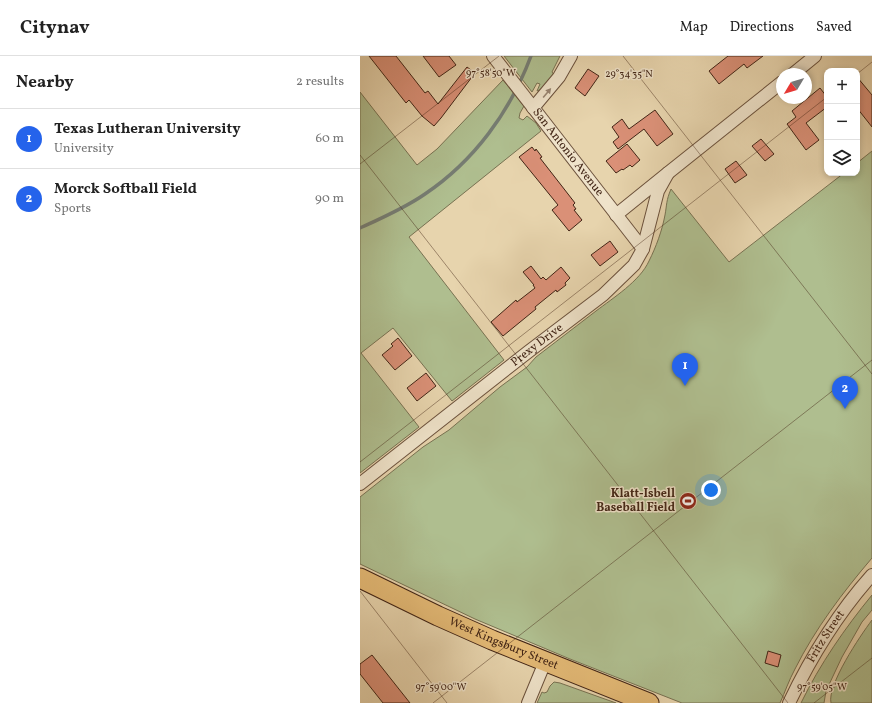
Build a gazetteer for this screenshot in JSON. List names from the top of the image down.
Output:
{
  "streets": {
    "main road": ["West Kingsbury Street"],
    "street": ["San Antonio Avenue", "Prexy Drive", "Fritz Street"]
  },
  "crossings": [
    ["San Antonio Avenue", "Prexy Drive"]
  ],
  "places": {
    "sports": ["Klatt-Isbell Baseball Field"]
  },
  "north": "bottom left",
  "page": {
    "header": "Citynav",
    "nav": ["Map", "Directions", "Saved"],
    "heading": ["Nearby", "2 results"],
    "map_buttons": ["+", "−"],
    "list": [
      {
        "mark": "1",
        "name": "Texas Lutheran University",
        "note": "University",
        "value": "60 m"
      },
      {
        "mark": "2",
        "name": "Morck Softball Field",
        "note": "Sports",
        "value": "90 m"
      }
    ],
    "pins": ["1", "2"]
  },
  "coordinates": [
    "97°58'50\"W",
    "29°34'35\"N",
    "97°59'00\"W",
    "97°59'05\"W"
  ]
}
